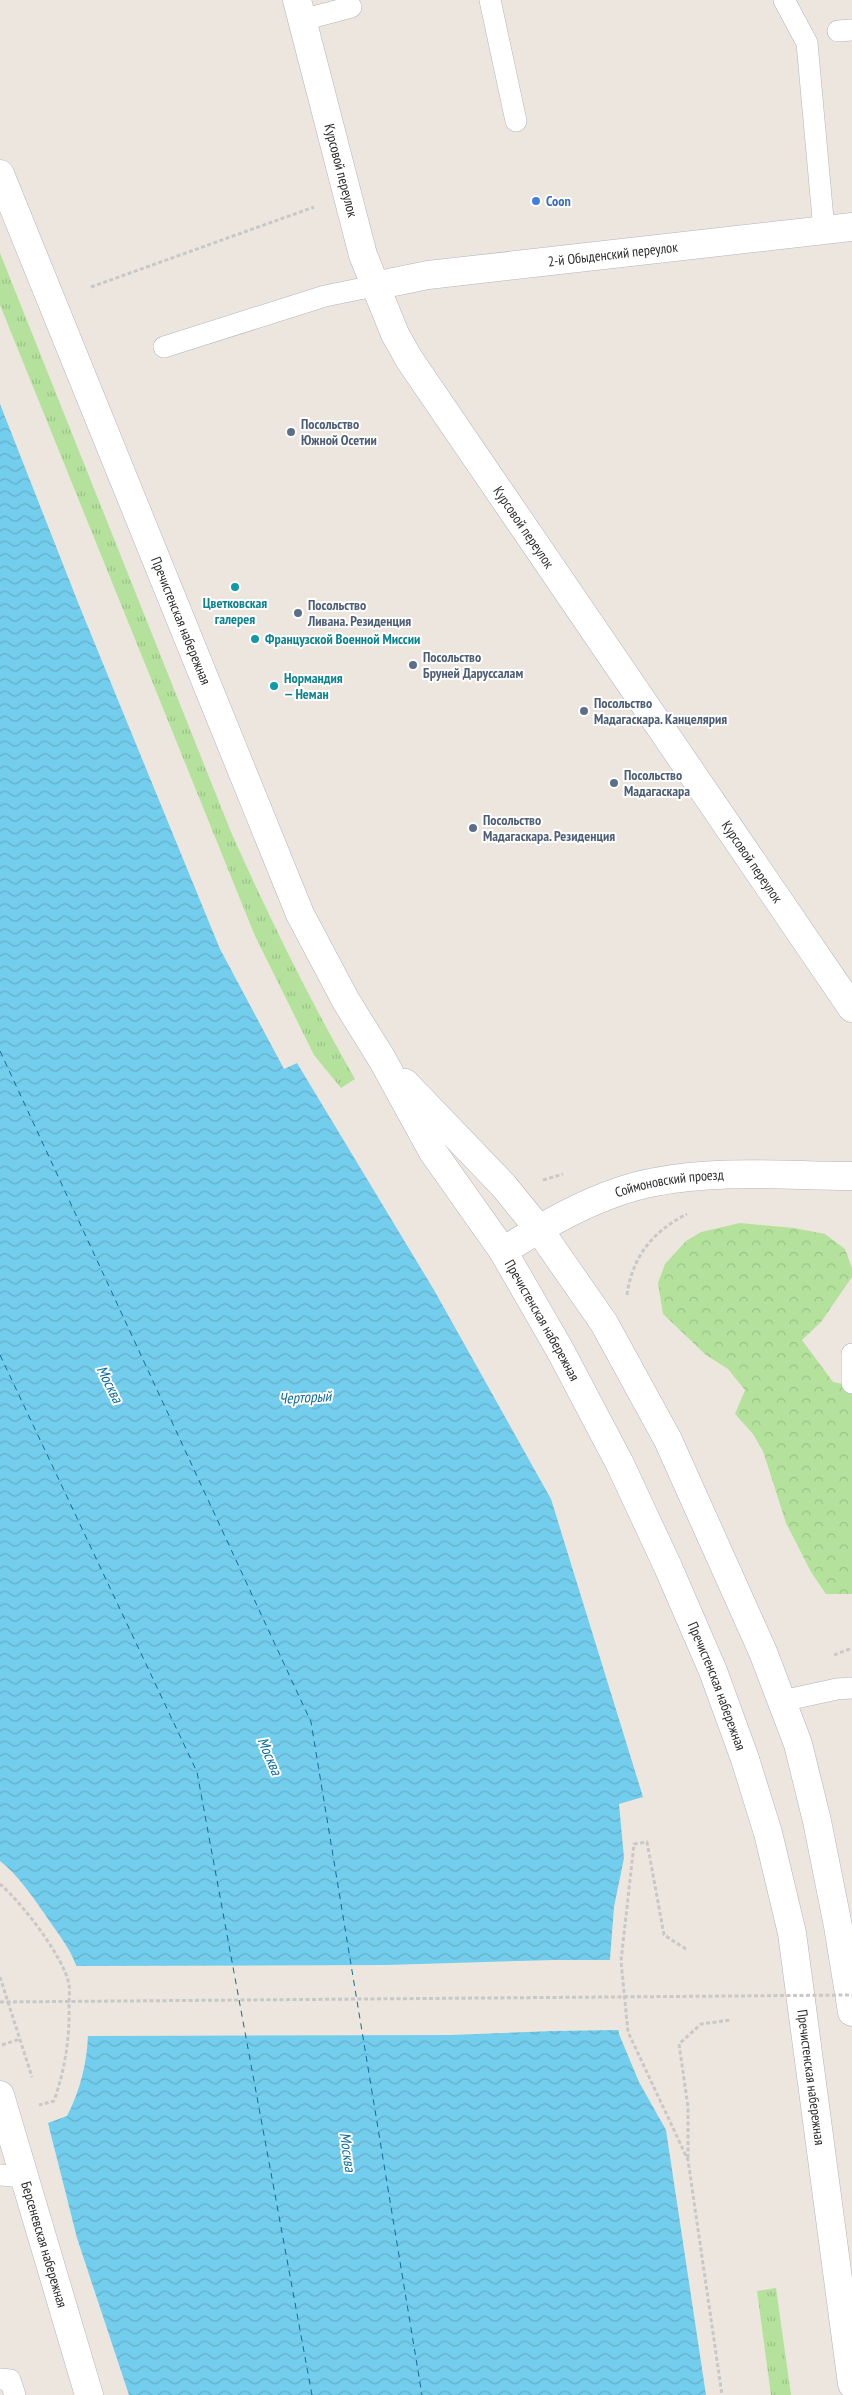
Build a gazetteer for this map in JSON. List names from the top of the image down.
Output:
{
  "streets": {
    "main road": [
      "Курсовой переулок",
      "2-й Обыденский переулок",
      "Пречистенская набережная",
      "Соймоновский проезд",
      "Берсеневская набережная"
    ]
  },
  "crossings": [
    ["Курсовой переулок", "2-й Обыденский переулок"],
    ["Пречистенская набережная", "Соймоновский проезд"]
  ],
  "water": ["Москва", "Черторый"],
  "places": [
    "Coon",
    "Посольство Южной Осетии",
    "Цветковская галерея",
    "Посольство Ливана. Резиденция",
    "Французской Военной Миссии",
    "Посольство Бруней Даруссалам",
    "Нормандия — Неман",
    "Посольство Мадагаскара. Канцелярия",
    "Посольство Мадагаскара",
    "Посольство Мадагаскара. Резиденция"
  ]
}
